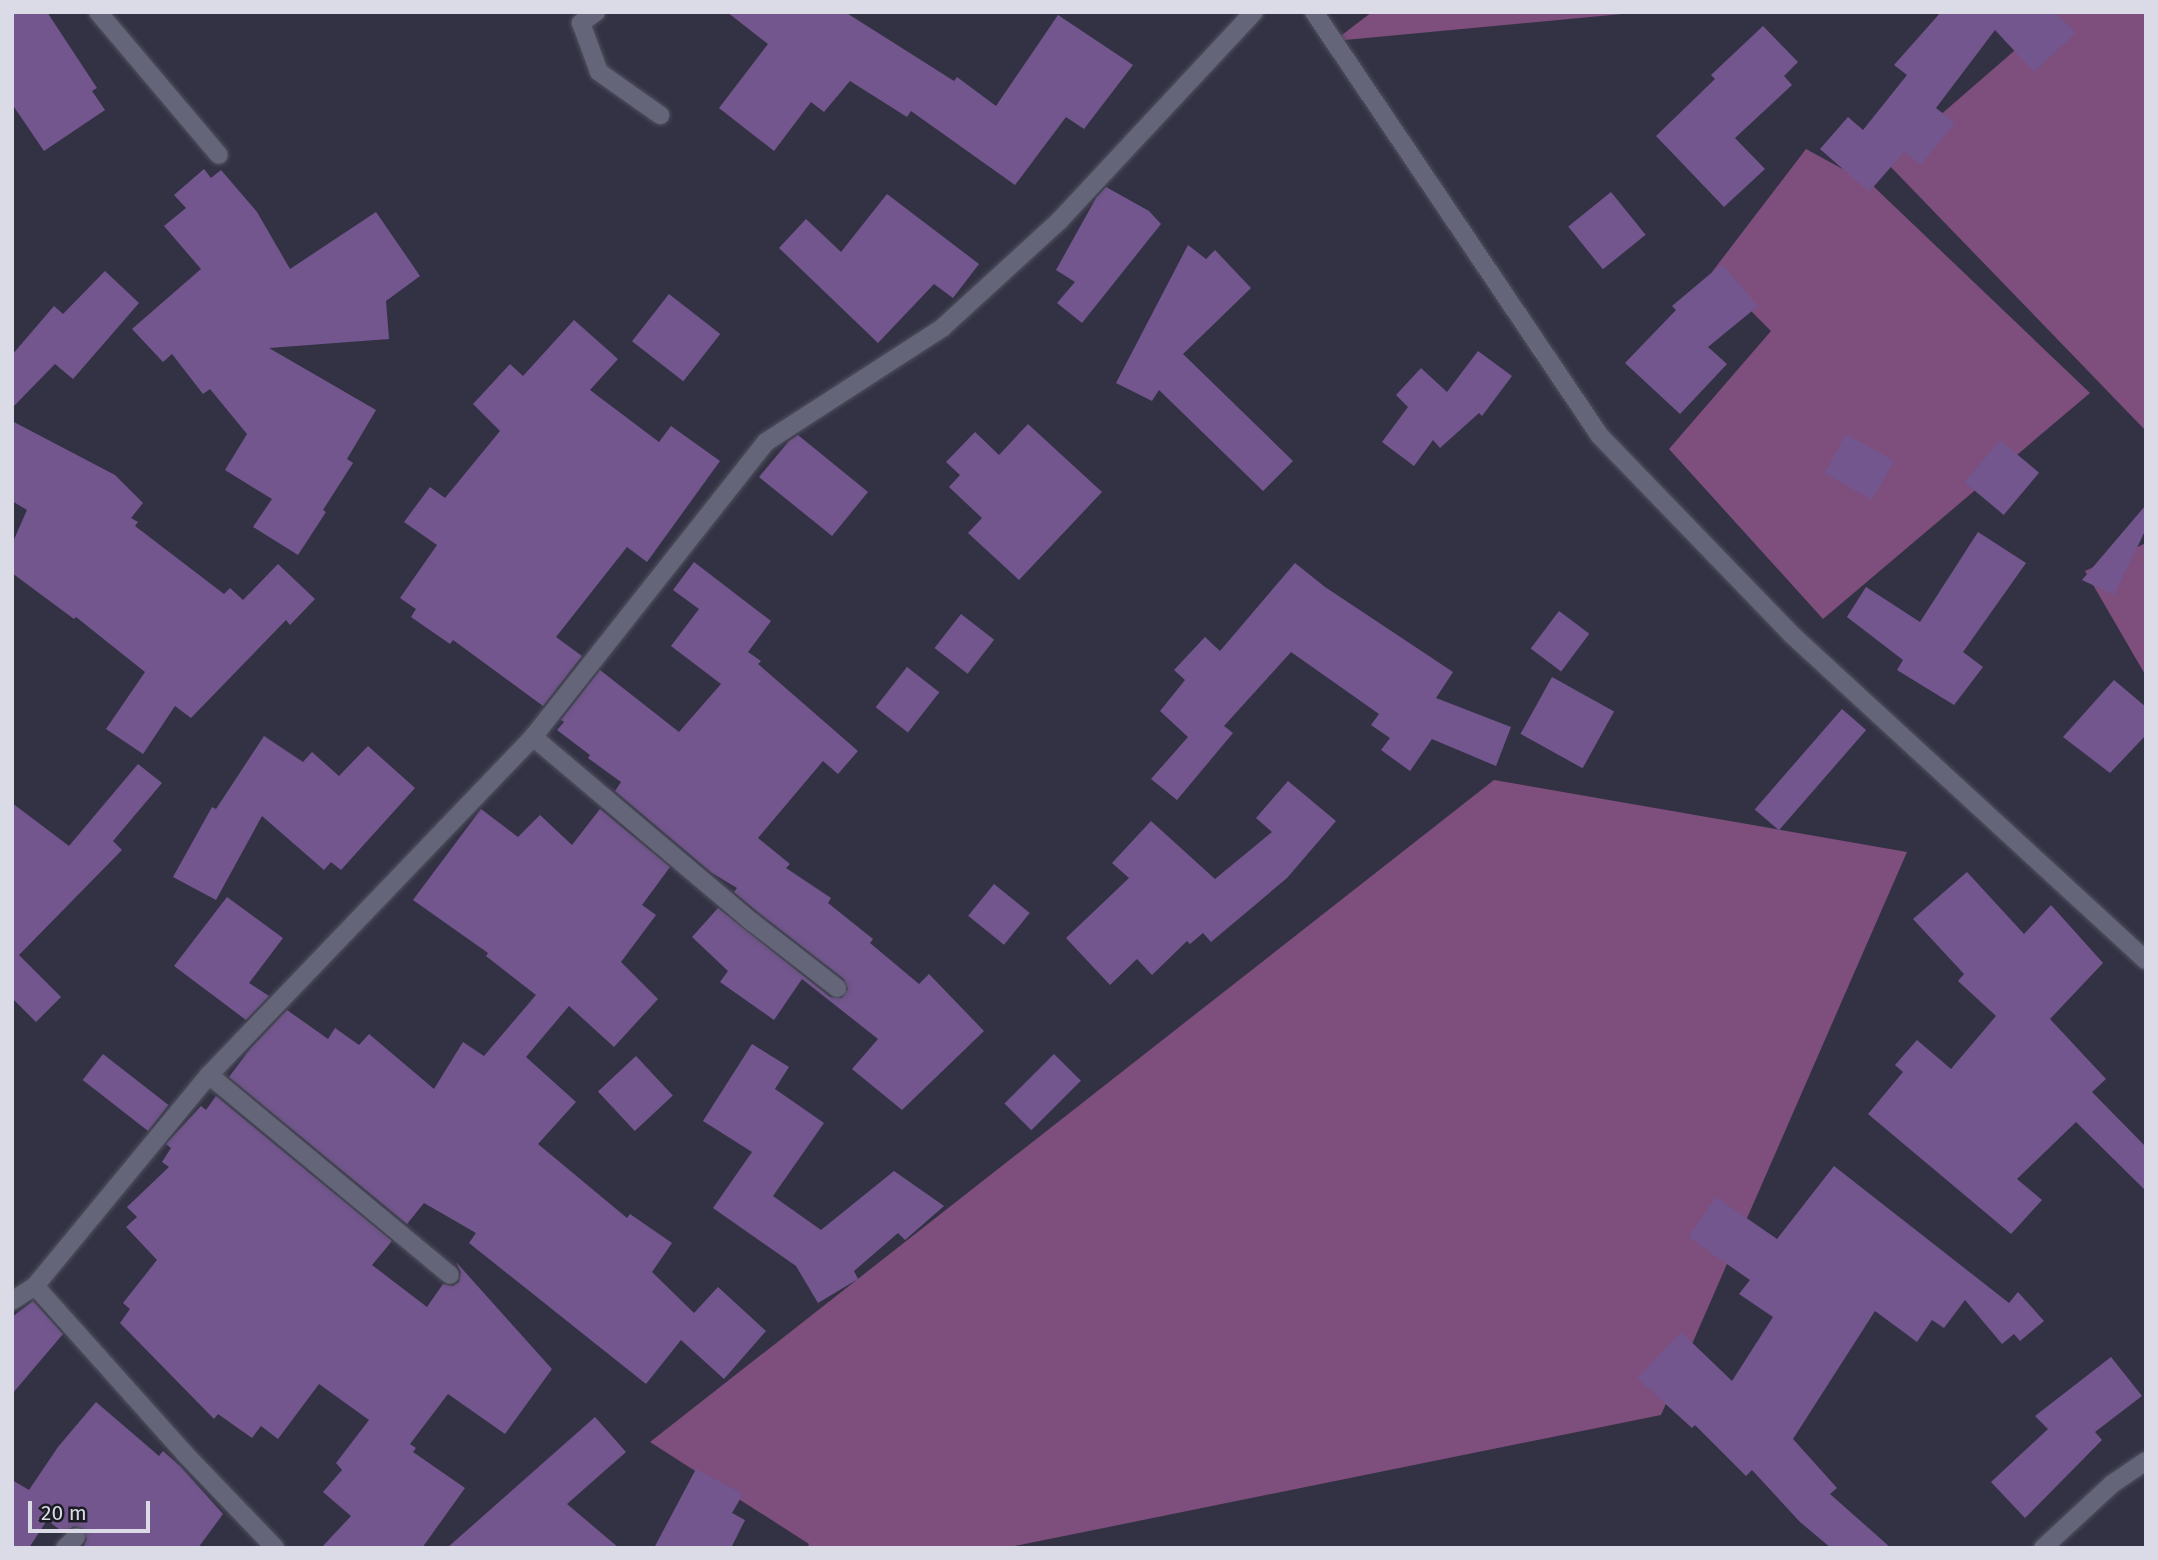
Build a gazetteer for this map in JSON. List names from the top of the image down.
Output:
{
  "scale_bar": "20 m"
}
